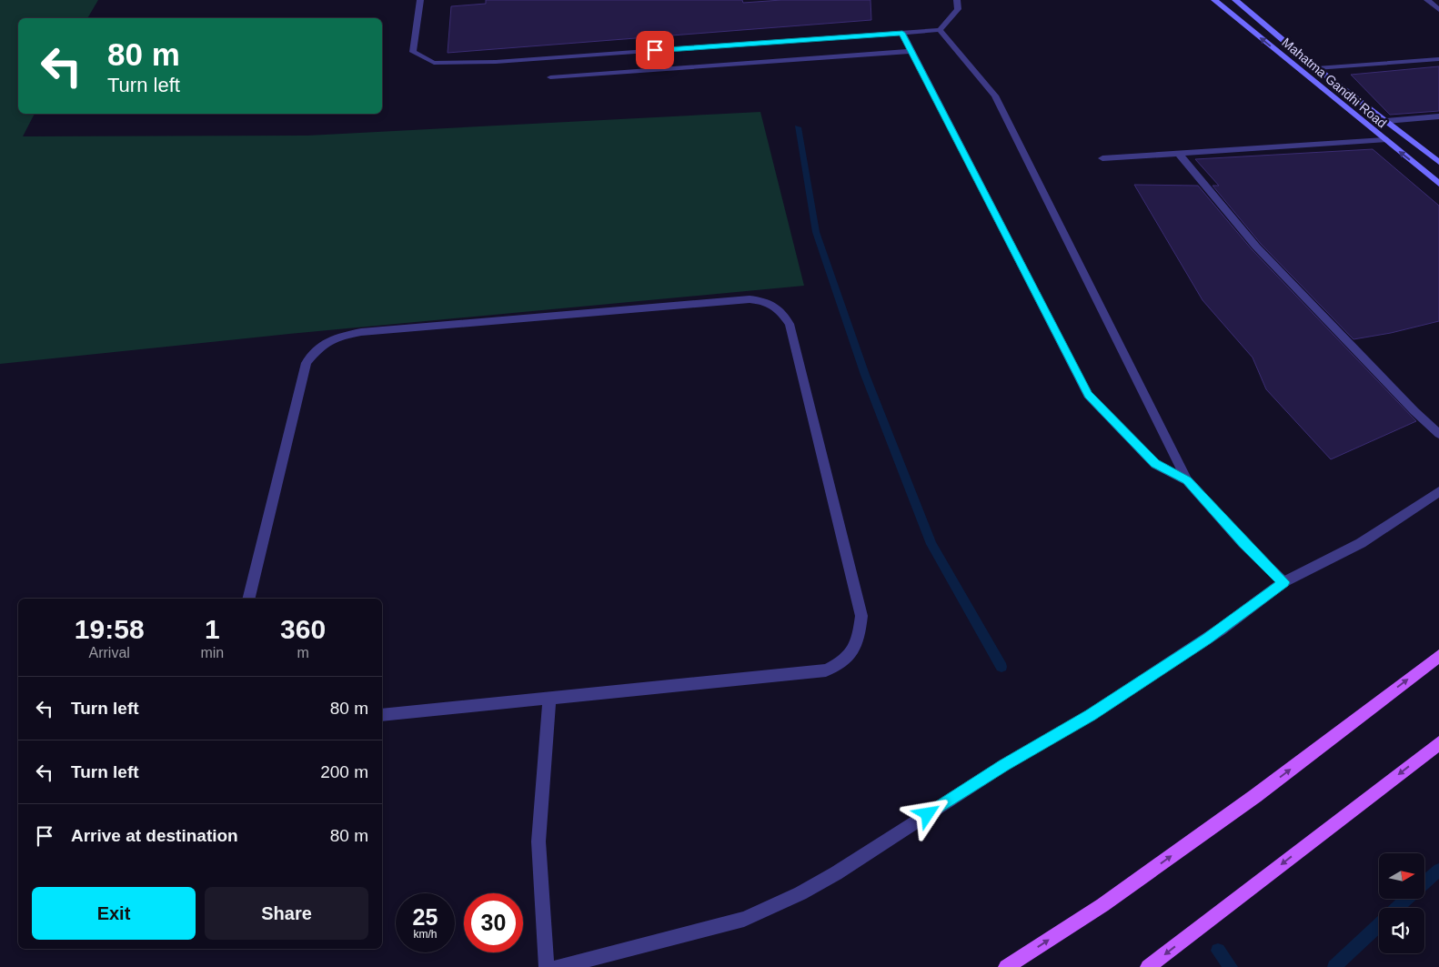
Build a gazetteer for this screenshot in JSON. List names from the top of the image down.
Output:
{
  "streets": {
    "main road": ["Mahatma Gandhi Road"]
  },
  "north": "right",
  "page": {
    "turn": ["80 m", "Turn left"],
    "eta": [
      "19:58",
      "Arrival",
      "1",
      "min",
      "360",
      "m"
    ],
    "list": [
      {
        "name": "Turn left",
        "value": "80 m"
      },
      {
        "name": "Turn left",
        "value": "200 m"
      },
      {
        "name": "Arrive at destination",
        "value": "80 m"
      }
    ],
    "buttons": ["Exit", "Share"],
    "speed": "25 km/h",
    "limit": "30"
  }
}
